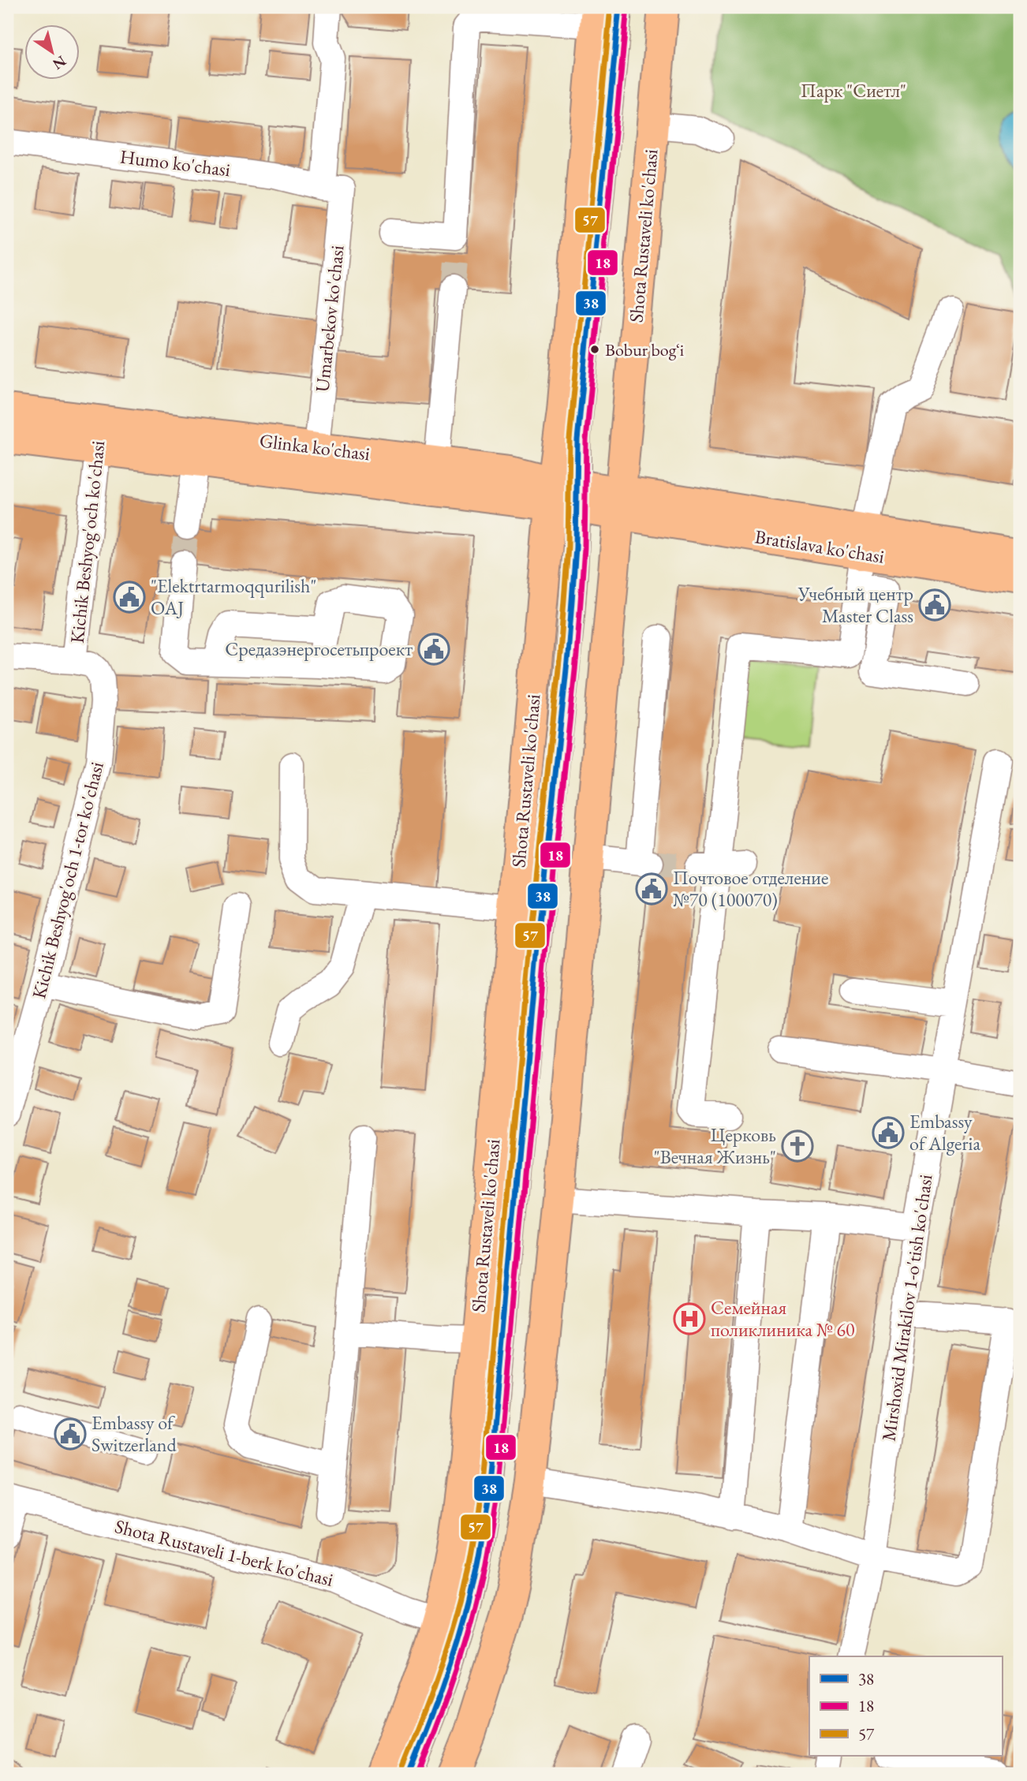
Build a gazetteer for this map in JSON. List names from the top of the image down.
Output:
{
  "streets": {
    "main road": ["Shota Rustaveli ko'chasi", "Glinka ko'chasi", "Bratislava ko'chasi"],
    "street": [
      "Humo ko'chasi",
      "Umarbekov ko'chasi",
      "Kichik Beshyog'och ko'chasi",
      "Kichik Beshyog'och 1-tor ko'chasi",
      "Mirshoxid Mirakilov 1-o'tish ko'chasi",
      "Shota Rustaveli 1-berk ko'chasi"
    ]
  },
  "crossings": [
    ["Humo ko'chasi", "Umarbekov ko'chasi"],
    ["Shota Rustaveli ko'chasi", "Glinka ko'chasi"],
    ["Shota Rustaveli ko'chasi", "Bratislava ko'chasi"],
    ["Shota Rustaveli ko'chasi", "Shota Rustaveli 1-berk ko'chasi"],
    ["Umarbekov ko'chasi", "Glinka ko'chasi"],
    ["Glinka ko'chasi", "Kichik Beshyog'och ko'chasi"],
    ["Glinka ko'chasi", "Bratislava ko'chasi"],
    ["Kichik Beshyog'och ko'chasi", "Kichik Beshyog'och 1-tor ko'chasi"]
  ],
  "parks": ["Парк \"Сиетл\""],
  "places": {
    "other": ["Bobur bogʻi"],
    "public building": [
      "\"Elektrtarmoqqurilish\" OAJ",
      "Учебный центр Master Class",
      "Средазэнергосетьпроект",
      "Почтовое отделение №70 (100070)",
      "Embassy of Algeria",
      "Embassy of Switzerland"
    ],
    "church": ["Церковь \"Вечная Жизнь\""],
    "hospital": ["Семейная поликлиника № 60"]
  },
  "lines": ["transit line 38", "transit line 57", "transit line 18"],
  "legend": ["38", "18", "57"],
  "north": "bottom right"
}
